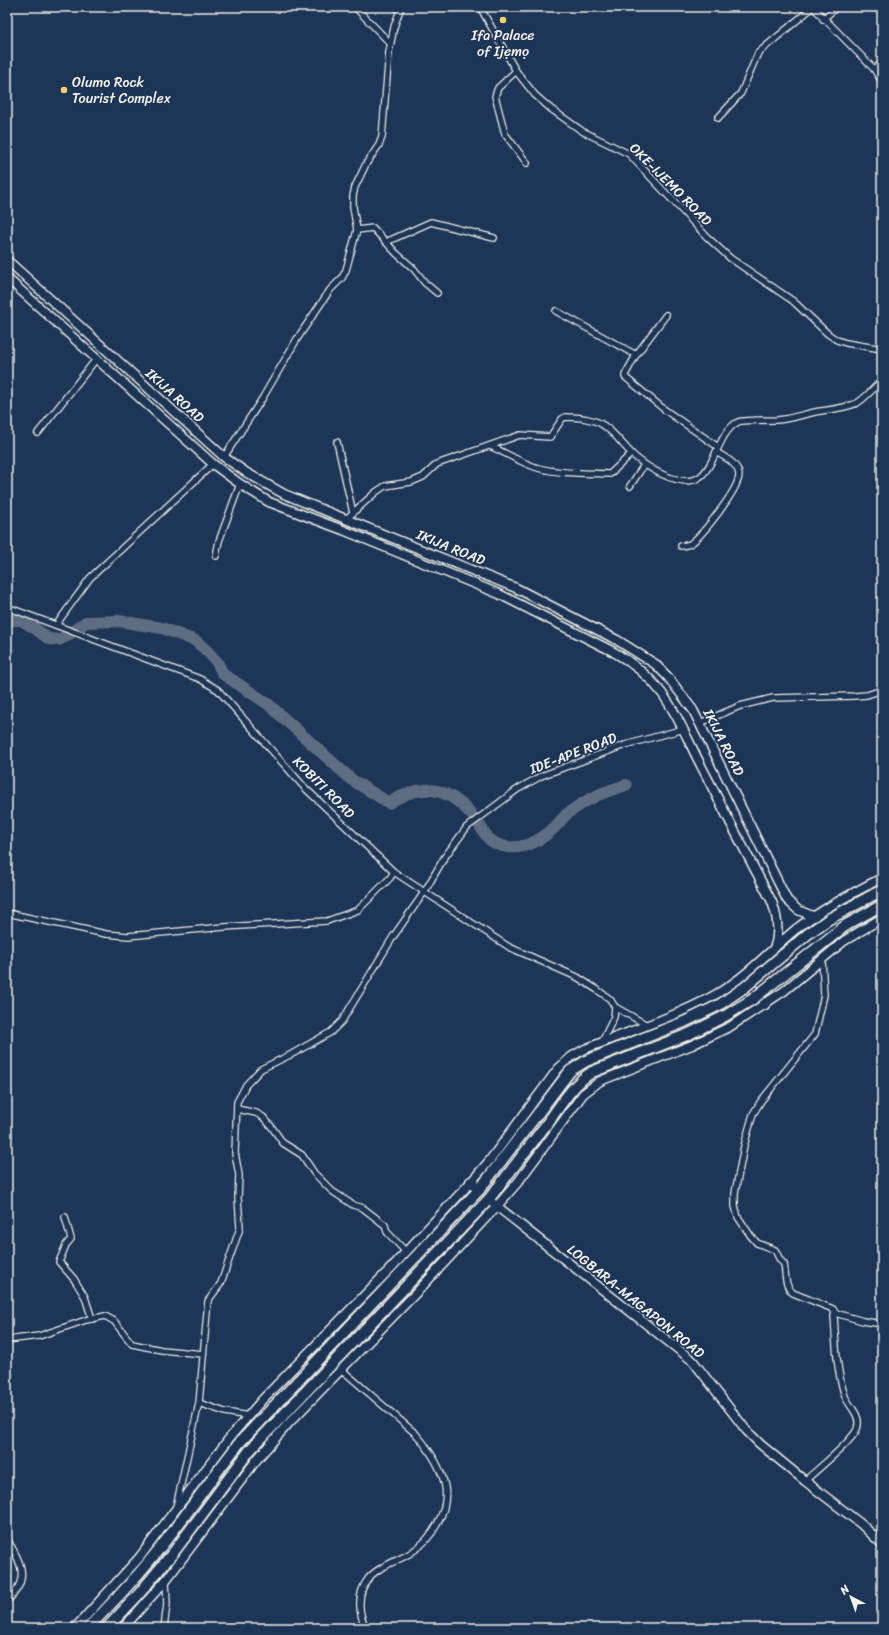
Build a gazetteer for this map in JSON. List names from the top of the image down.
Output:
{
  "streets": {
    "street": [
      "OKE-IJEMO ROAD",
      "IKIJA ROAD",
      "IDE-APE ROAD",
      "KOBITI ROAD",
      "LOGBARA-MAGAPON ROAD"
    ]
  },
  "crossings": [
    ["IKIJA ROAD", "IDE-APE ROAD"],
    ["IDE-APE ROAD", "KOBITI ROAD"]
  ],
  "places": ["Ifa Palace of Ijẹmọ", "Olumo Rock Tourist Complex"],
  "north": "top left"
}
